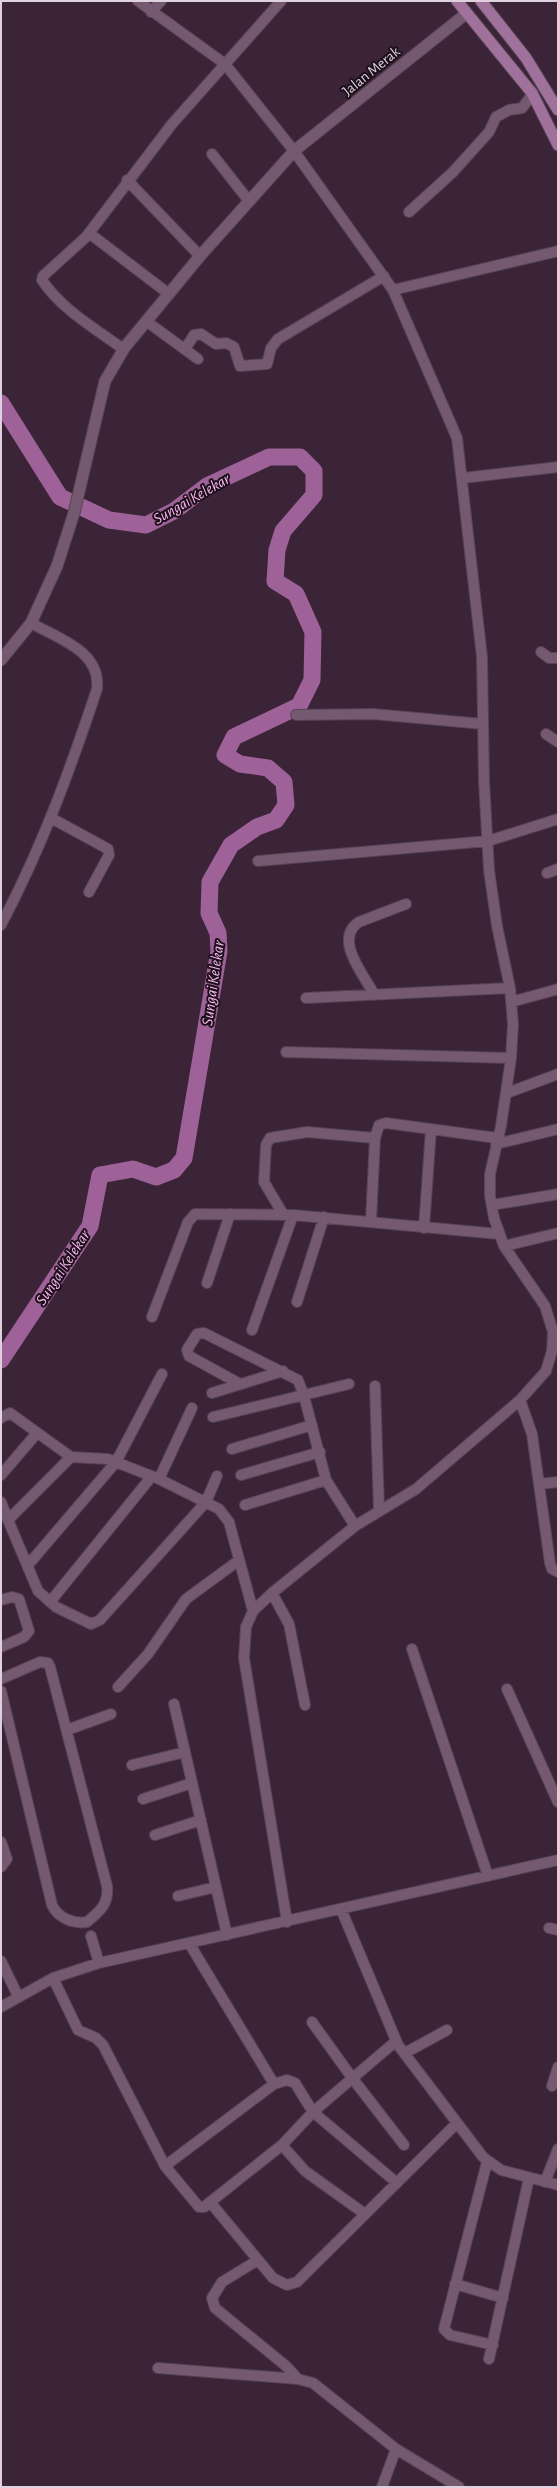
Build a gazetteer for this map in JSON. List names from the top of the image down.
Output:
{
  "streets": {
    "street": ["Jalan Merak"]
  },
  "water": ["Sungai Kelekar"]
}
